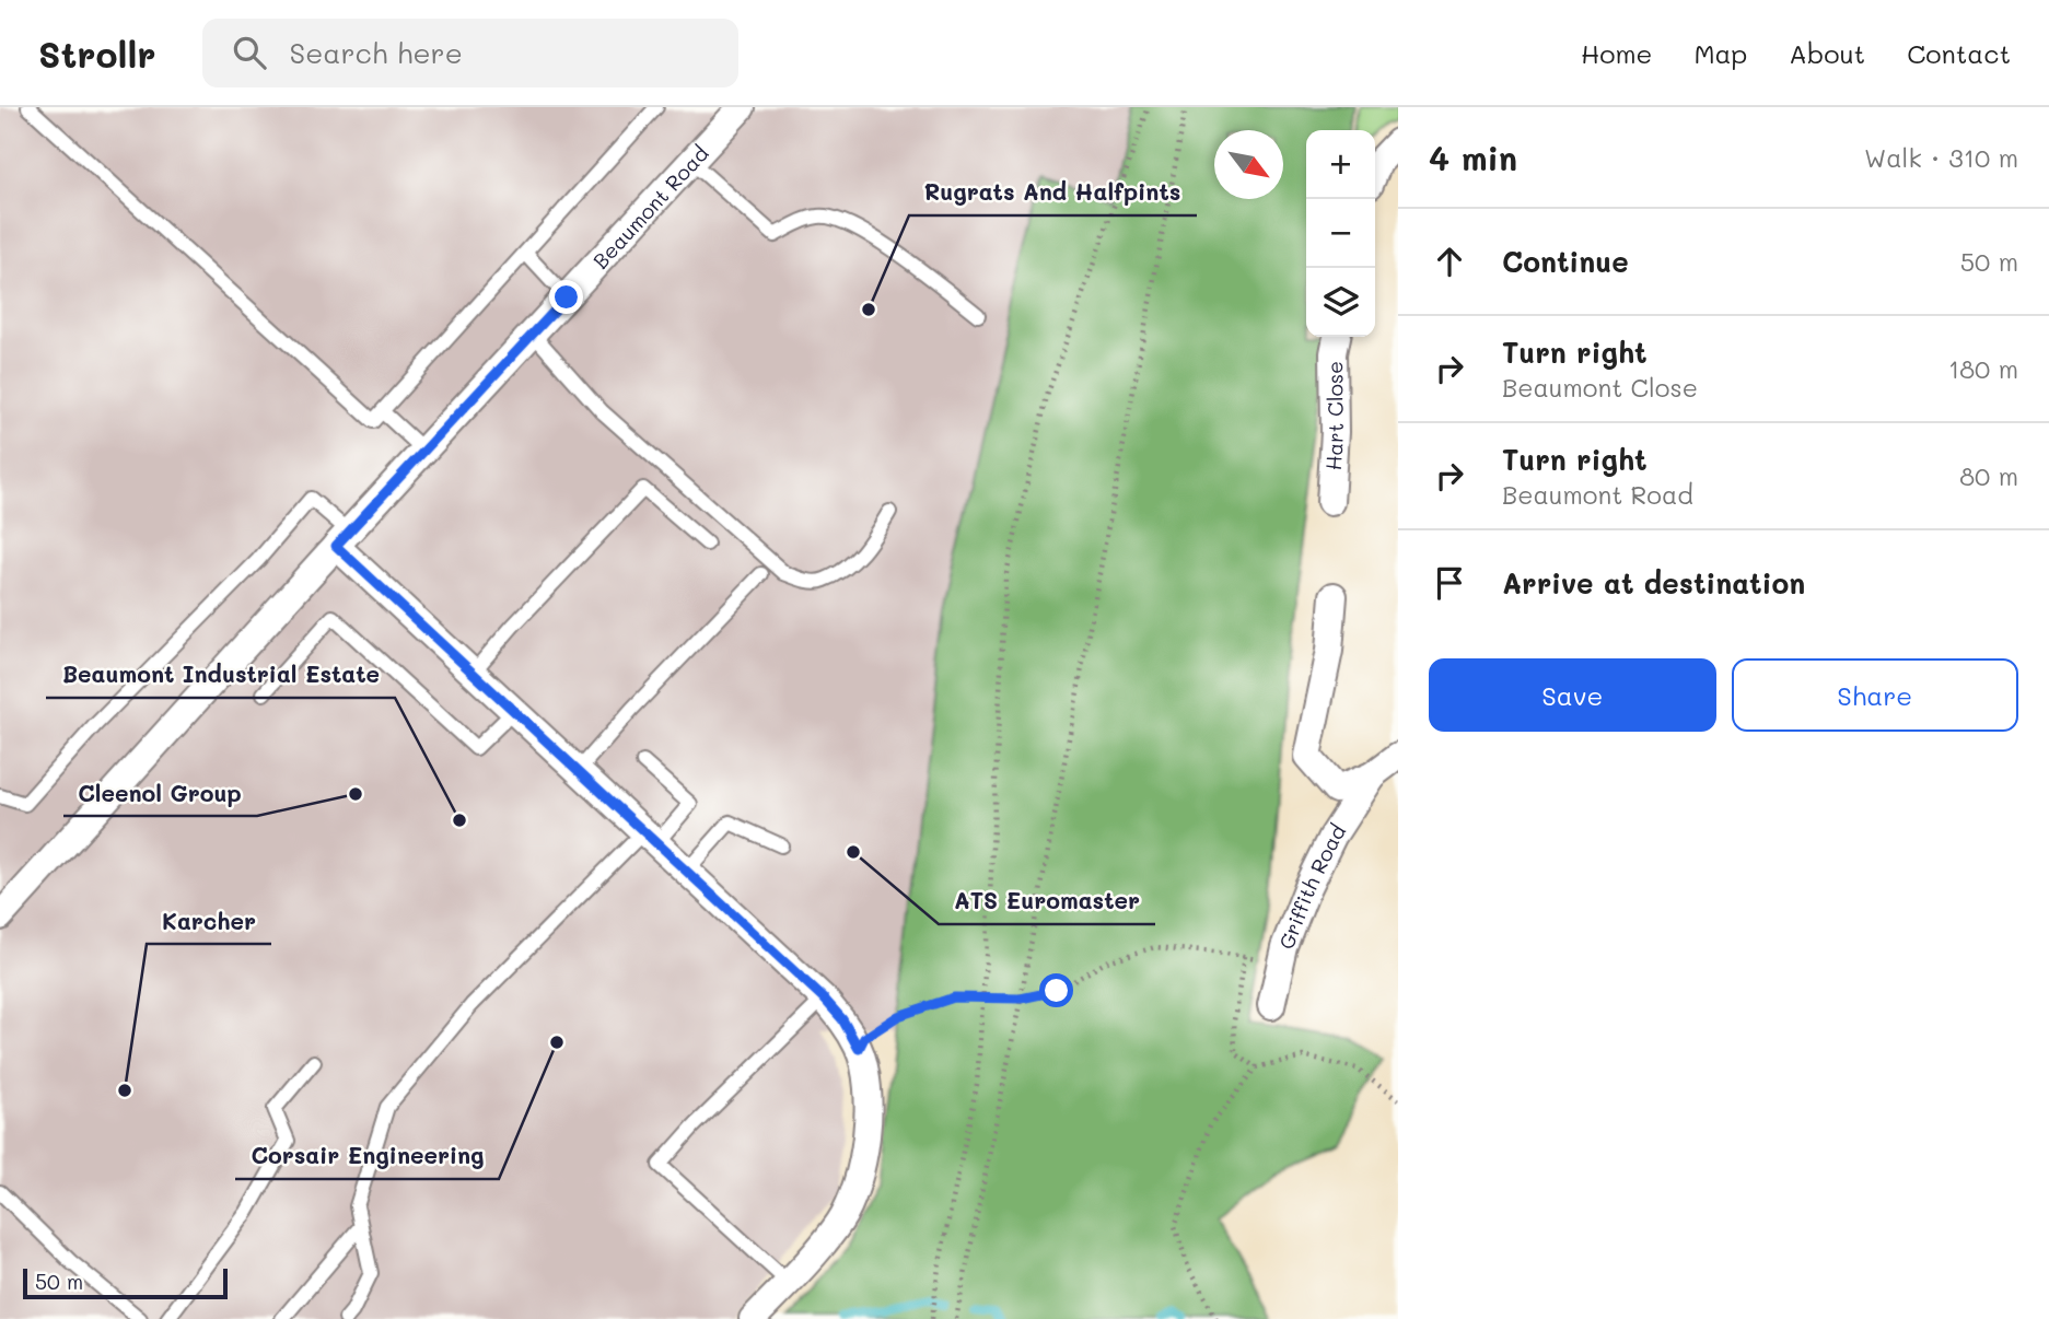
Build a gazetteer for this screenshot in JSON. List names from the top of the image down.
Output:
{
  "streets": {
    "street": ["Beaumont Road", "Hart Close", "Griffith Road"]
  },
  "places": [
    "Rugrats And Halfpints",
    "Cleenol Group",
    "Beaumont Industrial Estate",
    "ATS Euromaster",
    "Corsair Engineering",
    "Karcher"
  ],
  "scale_bar": "50 m",
  "north": "bottom right",
  "page": {
    "header": "Strollr",
    "search": "Search here",
    "nav": [
      "Home",
      "Map",
      "About",
      "Contact"
    ],
    "heading": ["4 min", "Walk · 310 m"],
    "map_buttons": ["+", "−"],
    "list": [
      ["Continue", "50 m"],
      ["Turn right", "Beaumont Close", "180 m"],
      ["Turn right", "Beaumont Road", "80 m"],
      "Arrive at destination"
    ],
    "buttons": ["Save", "Share"],
    "scale": "50 m"
  }
}
